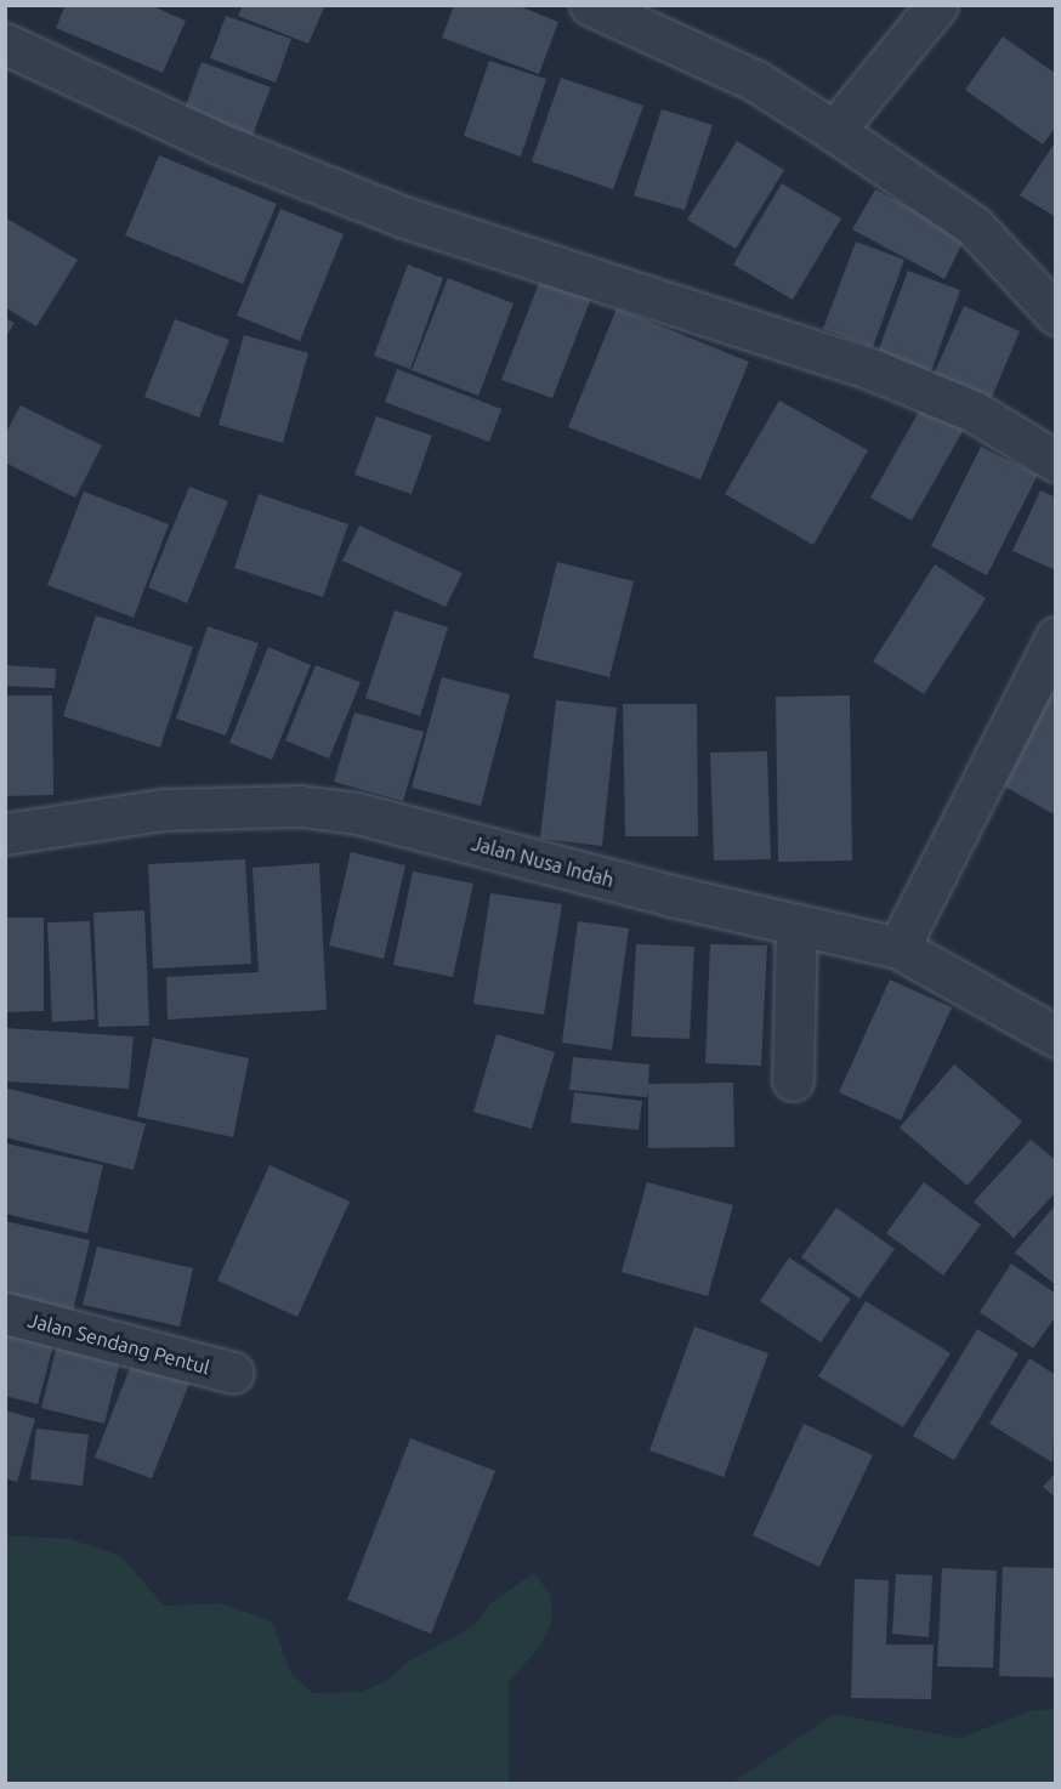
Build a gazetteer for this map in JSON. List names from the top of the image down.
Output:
{
  "streets": {
    "street": ["Jalan Nusa Indah", "Jalan Sendang Pentul"]
  }
}
